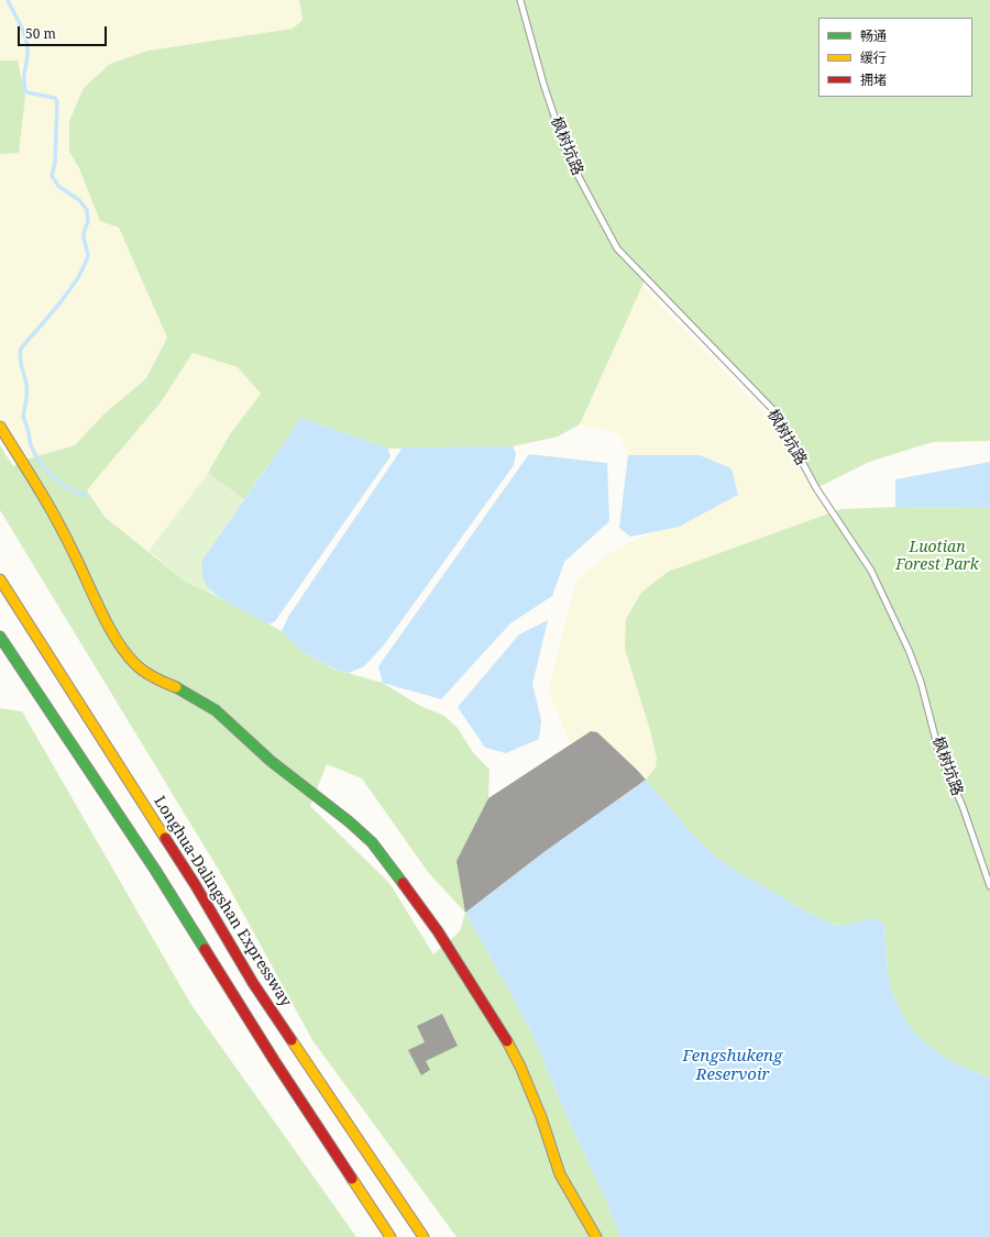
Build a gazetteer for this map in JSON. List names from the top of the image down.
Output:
{
  "streets": {
    "main road": ["Longhua-Dalingshan Expressway"],
    "lane": ["枫树坑路"]
  },
  "water": ["Fengshukeng Reservoir"],
  "parks": ["Luotian Forest Park"],
  "legend": ["畅通", "缓行", "拥堵"],
  "scale_bar": "50 m"
}
